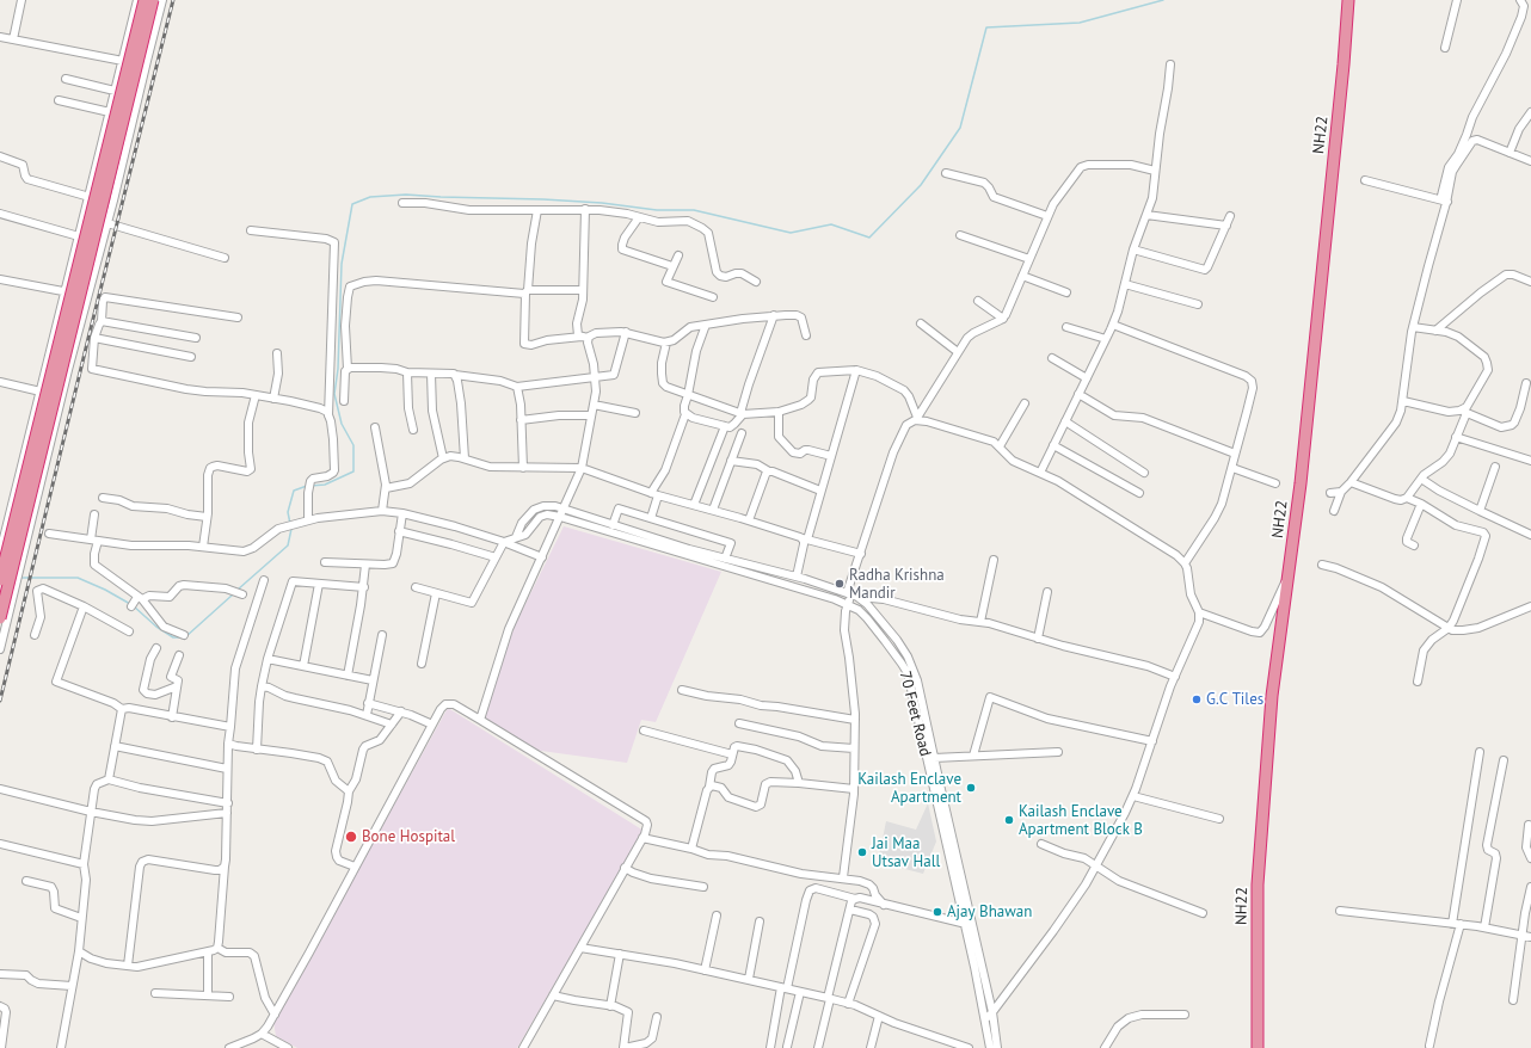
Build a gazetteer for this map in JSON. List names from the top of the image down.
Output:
{
  "streets": {
    "highway": ["NH22"],
    "street": ["70 Feet Road"]
  },
  "places": [
    "Radha Krishna Mandir",
    "G.C Tiles",
    "Kailash Enclave Apartment",
    "Kailash Enclave Apartment Block B",
    "Bone Hospital",
    "Jai Maa Utsav Hall",
    "Ajay Bhawan"
  ]
}
